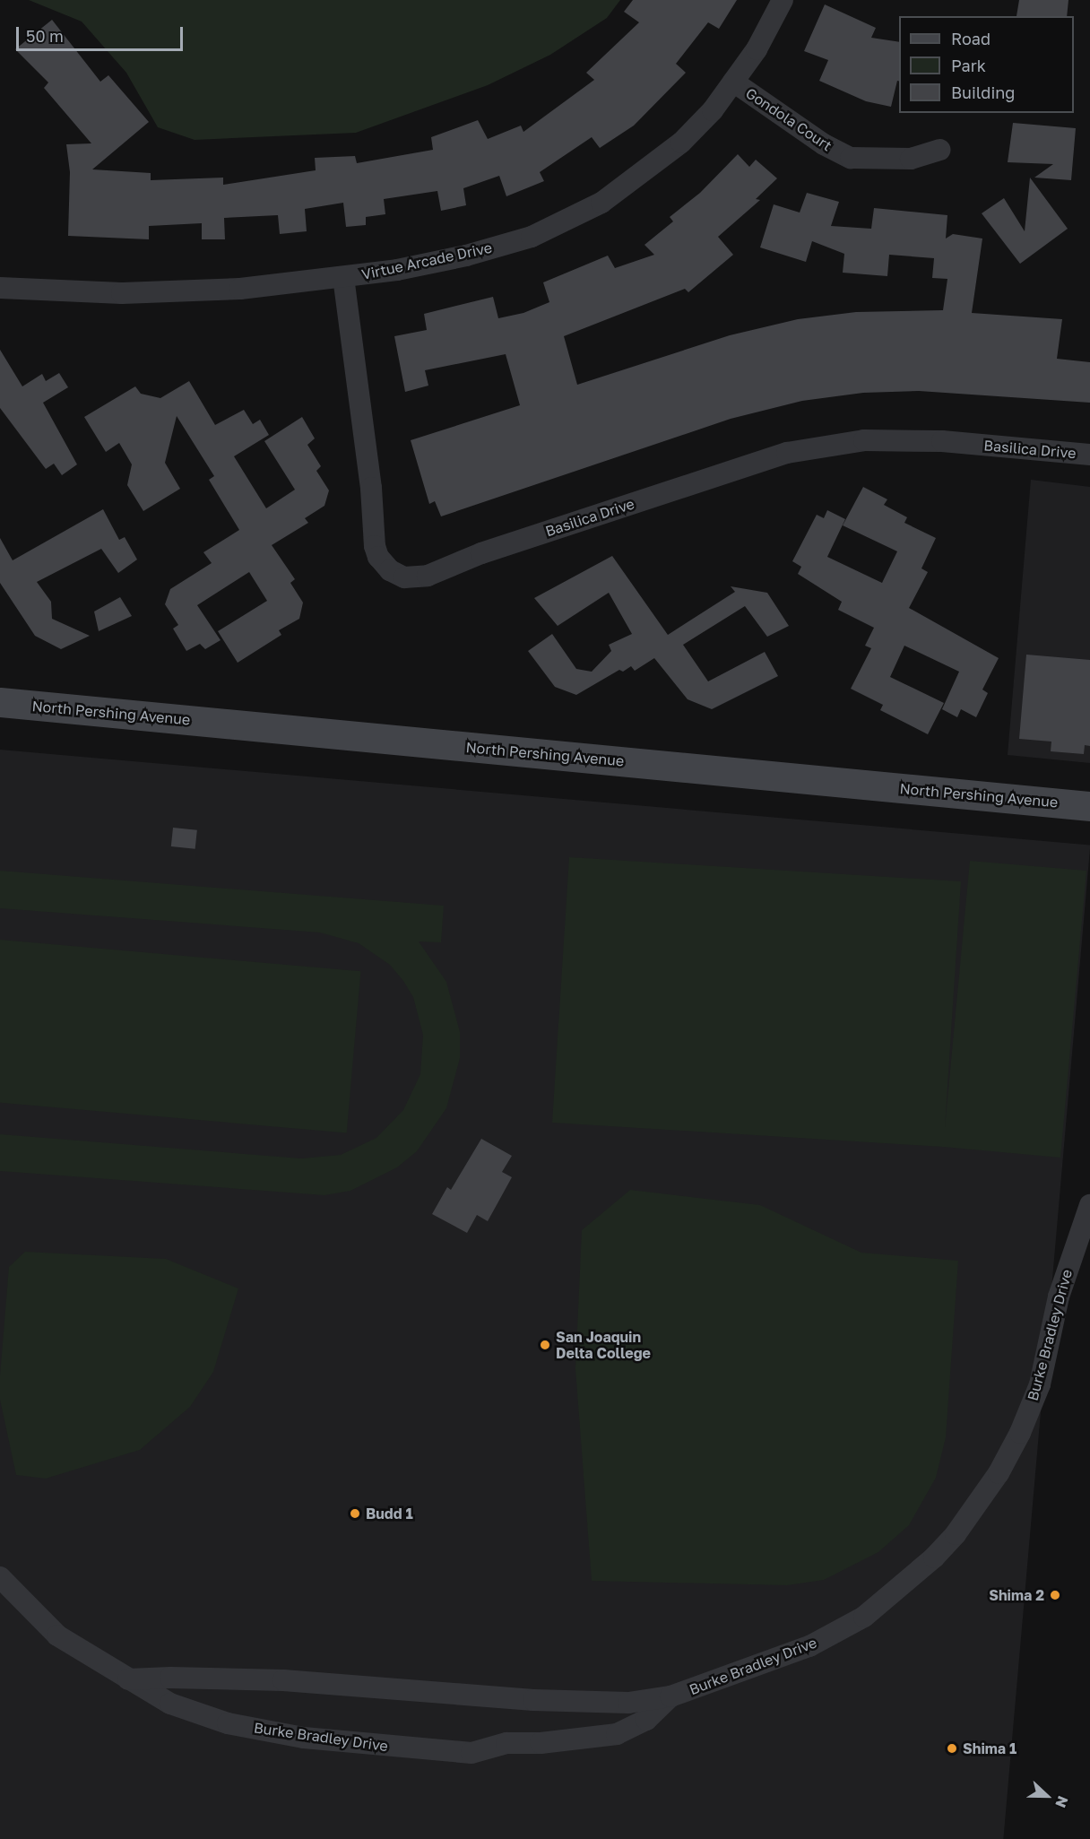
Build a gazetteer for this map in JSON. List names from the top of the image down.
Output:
{
  "streets": {
    "main road": ["North Pershing Avenue"],
    "street": [
      "Gondola Court",
      "Virtue Arcade Drive",
      "Basilica Drive",
      "Burke Bradley Drive"
    ]
  },
  "crossings": [
    ["Gondola Court", "Virtue Arcade Drive"],
    ["Virtue Arcade Drive", "Basilica Drive"]
  ],
  "places": [
    "San Joaquin Delta College",
    "Budd 1",
    "Shima 2",
    "Shima 1"
  ],
  "legend": ["Road", "Park", "Building"],
  "scale_bar": "50 m",
  "north": "right"
}
